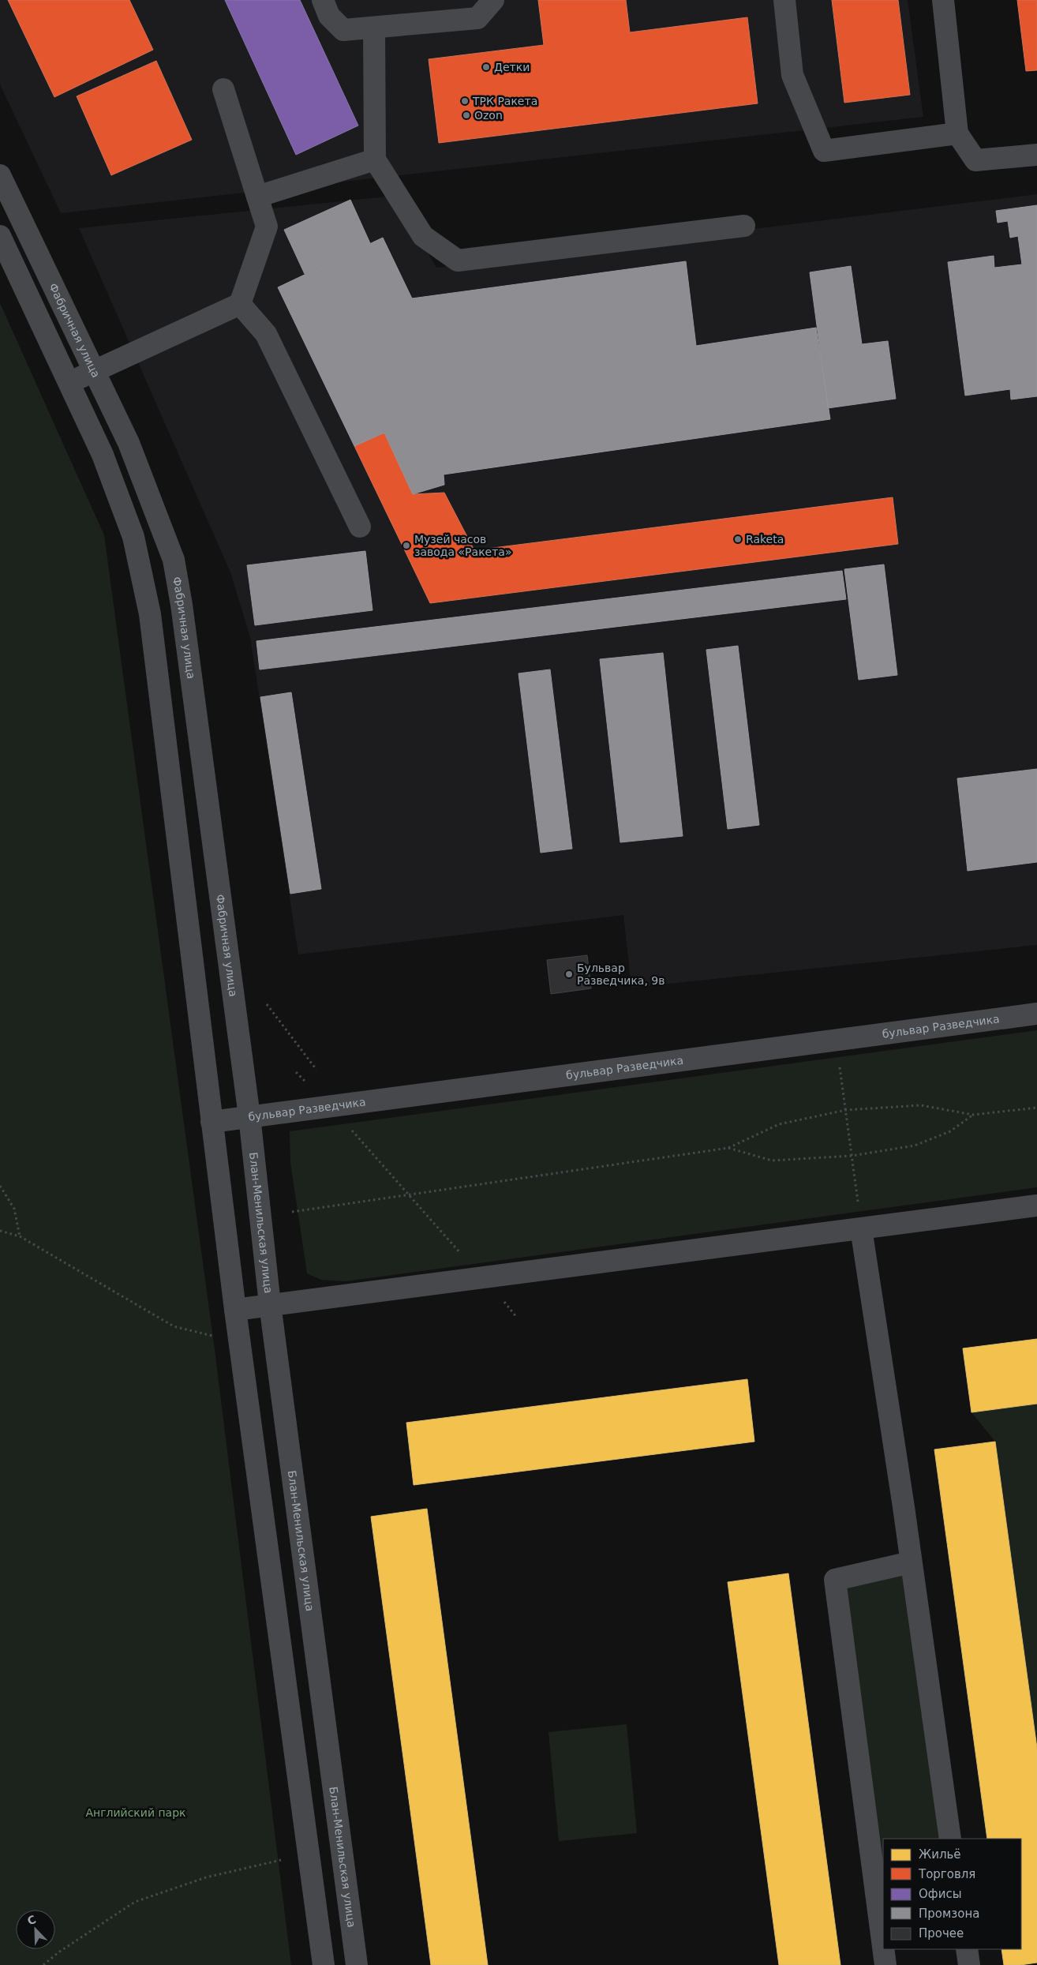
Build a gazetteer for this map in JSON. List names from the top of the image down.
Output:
{
  "streets": {
    "street": ["Фабричная улица", "бульвар Разведчика", "Блан-Менильская улица"]
  },
  "crossings": [
    ["Фабричная улица", "бульвар Разведчика"],
    ["Фабричная улица", "Блан-Менильская улица"],
    ["бульвар Разведчика", "Блан-Менильская улица"]
  ],
  "parks": ["Английский парк"],
  "places": [
    "Детки",
    "ТРК Ракета",
    "Ozon",
    "Raketa",
    "Музей часов завода «Ракета»",
    "Бульвар Разведчика, 9в"
  ],
  "legend": [
    "Жильё",
    "Торговля",
    "Офисы",
    "Промзона",
    "Прочее"
  ],
  "north": "top left"
}
